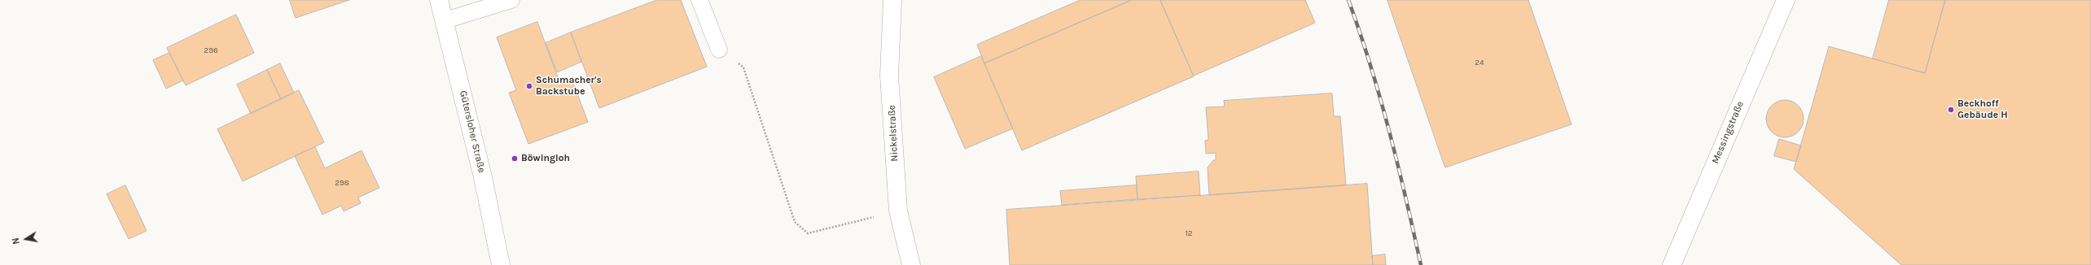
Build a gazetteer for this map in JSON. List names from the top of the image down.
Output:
{
  "streets": {
    "street": ["Gütersloher Straße", "Messingstraße", "Nickelstraße"]
  },
  "places": ["Schumacher's Backstube", "Beckhoff Gebäude H", "Böwingloh"],
  "house_numbers": [
    "296",
    "24",
    "298",
    "12"
  ],
  "north": "left"
}
